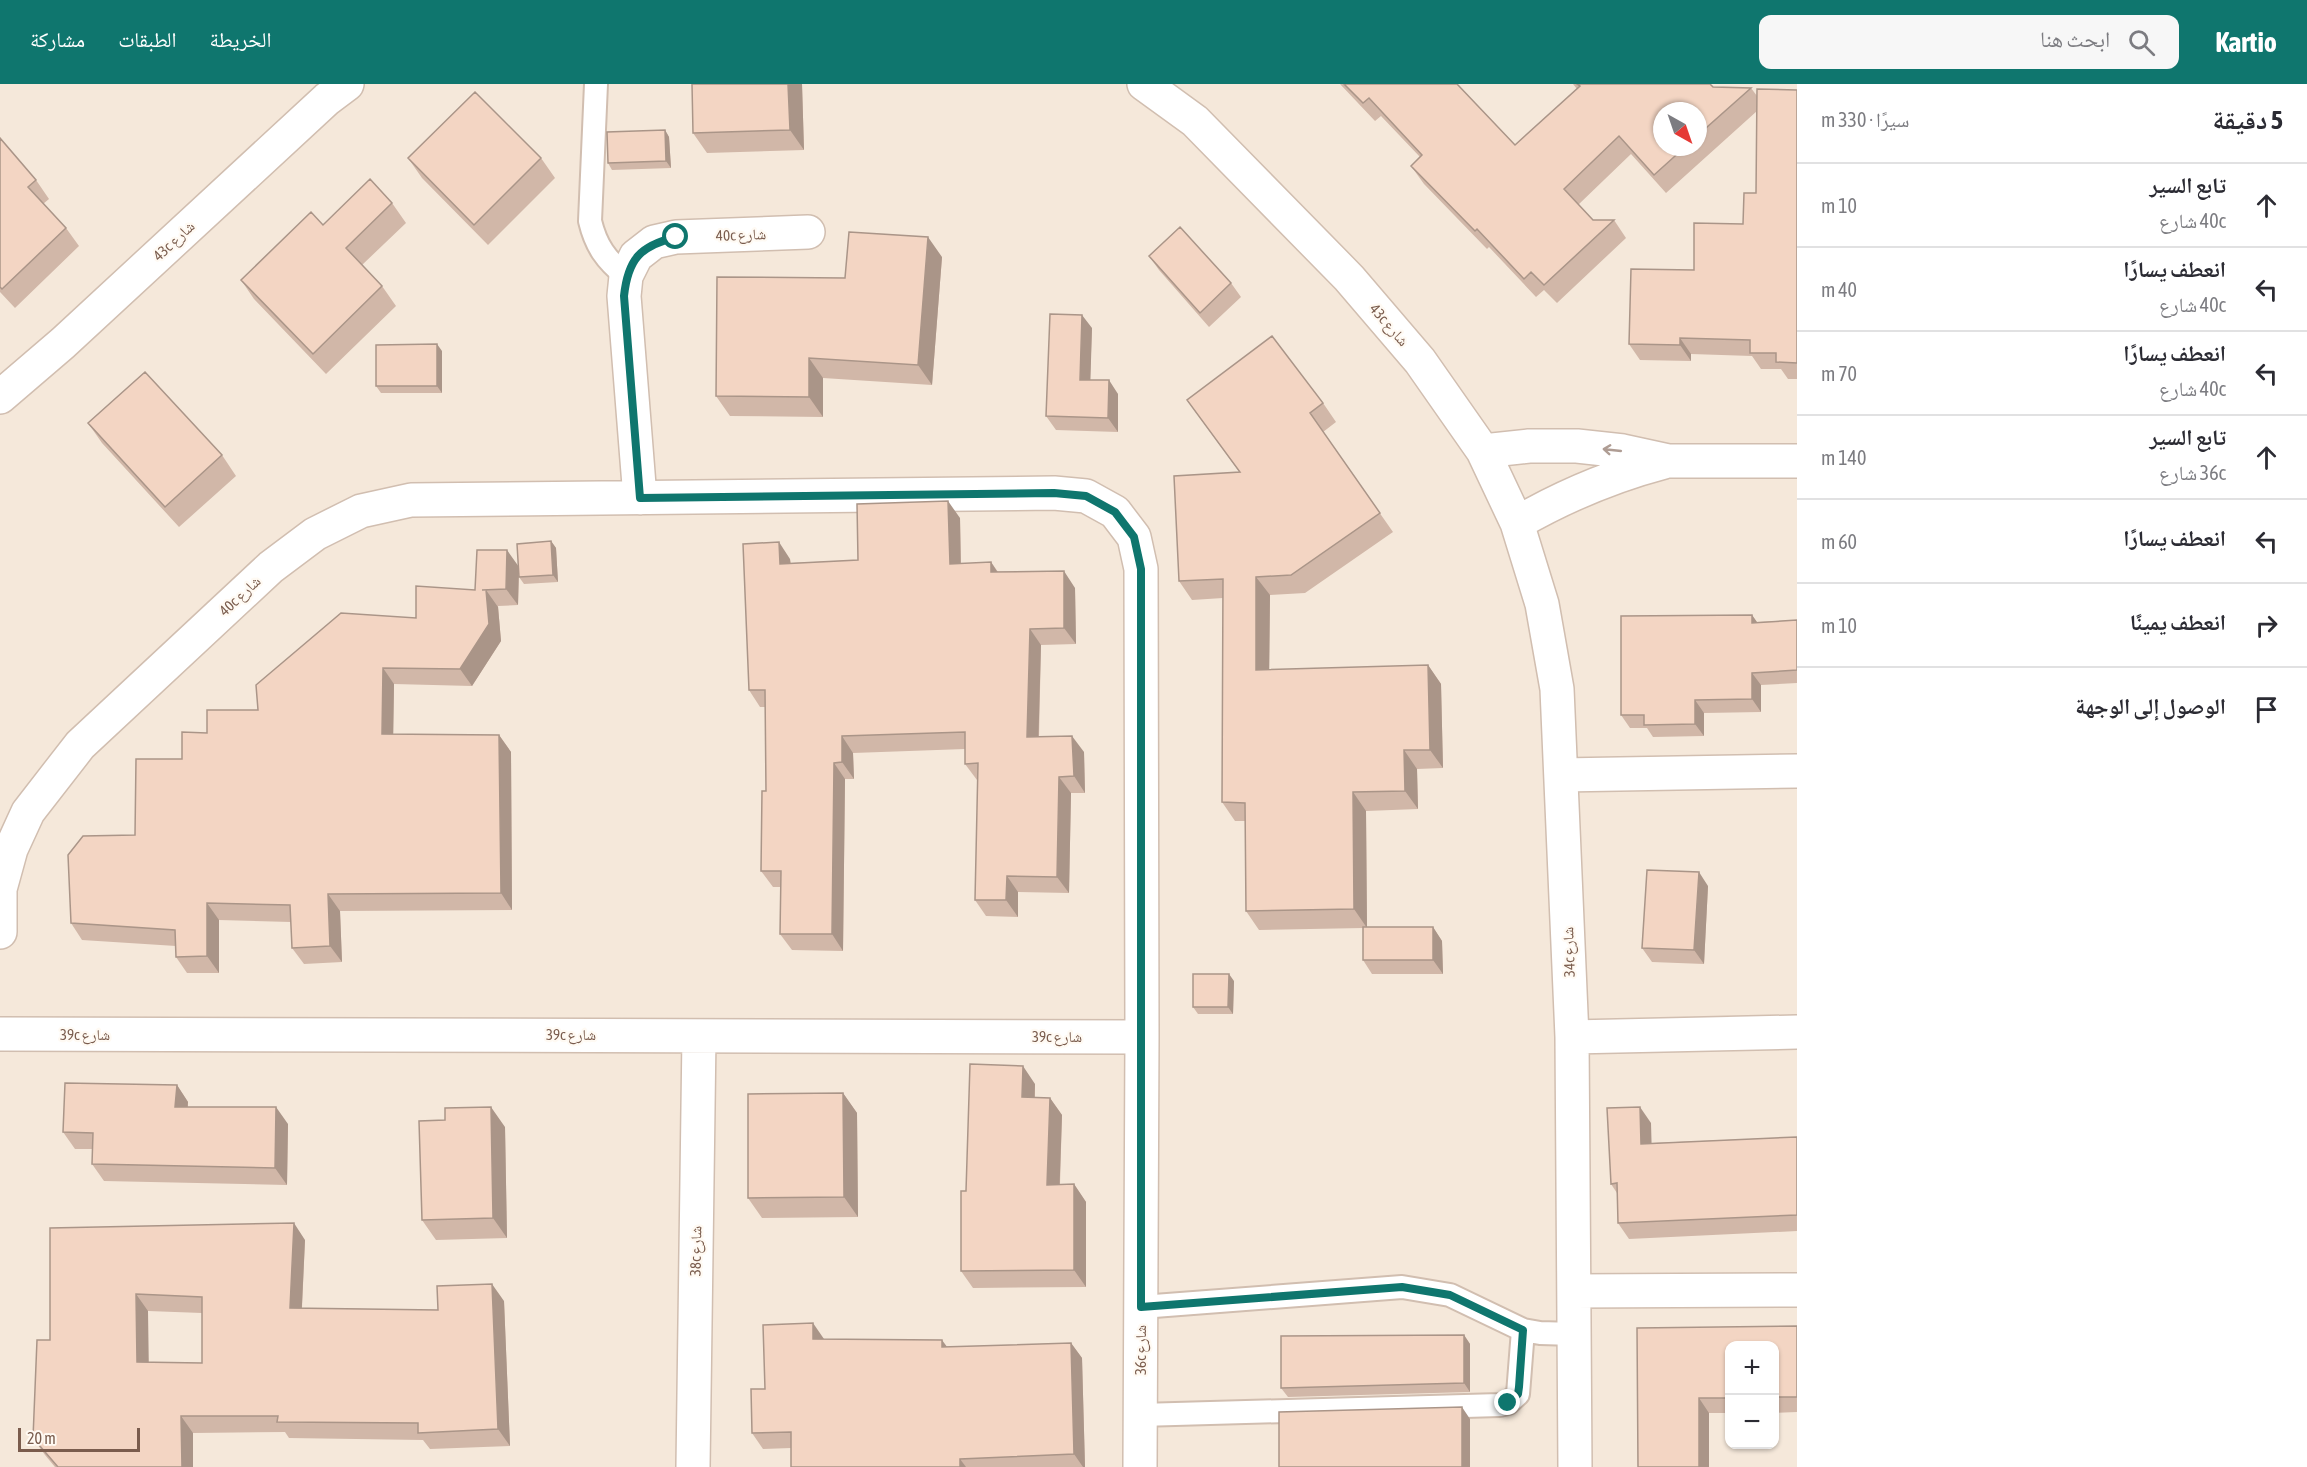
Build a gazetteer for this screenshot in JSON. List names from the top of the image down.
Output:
{
  "streets": {
    "street": [
      "40c شارع",
      "43c شارع",
      "34c شارع",
      "39c شارع",
      "38c شارع",
      "36c شارع"
    ]
  },
  "crossings": [
    ["40c شارع", "36c شارع"],
    ["43c شارع", "34c شارع"],
    ["39c شارع", "38c شارع"],
    ["39c شارع", "36c شارع"]
  ],
  "scale_bar": "20 m",
  "north": "bottom right",
  "page": {
    "header": "Kartio",
    "search": "ابحث هنا",
    "nav": ["الخريطة", "الطبقات", "مشاركة"],
    "heading": ["5 دقيقة", "سيرًا · 330 m"],
    "list": [
      ["تابع السير", "40c شارع", "10 m"],
      ["انعطف يسارًا", "40c شارع", "40 m"],
      ["انعطف يسارًا", "40c شارع", "70 m"],
      ["تابع السير", "36c شارع", "140 m"],
      ["انعطف يسارًا", "60 m"],
      ["انعطف يمينًا", "10 m"],
      "الوصول إلى الوجهة"
    ],
    "map_buttons": ["+", "−"],
    "scale": "20 m"
  }
}
